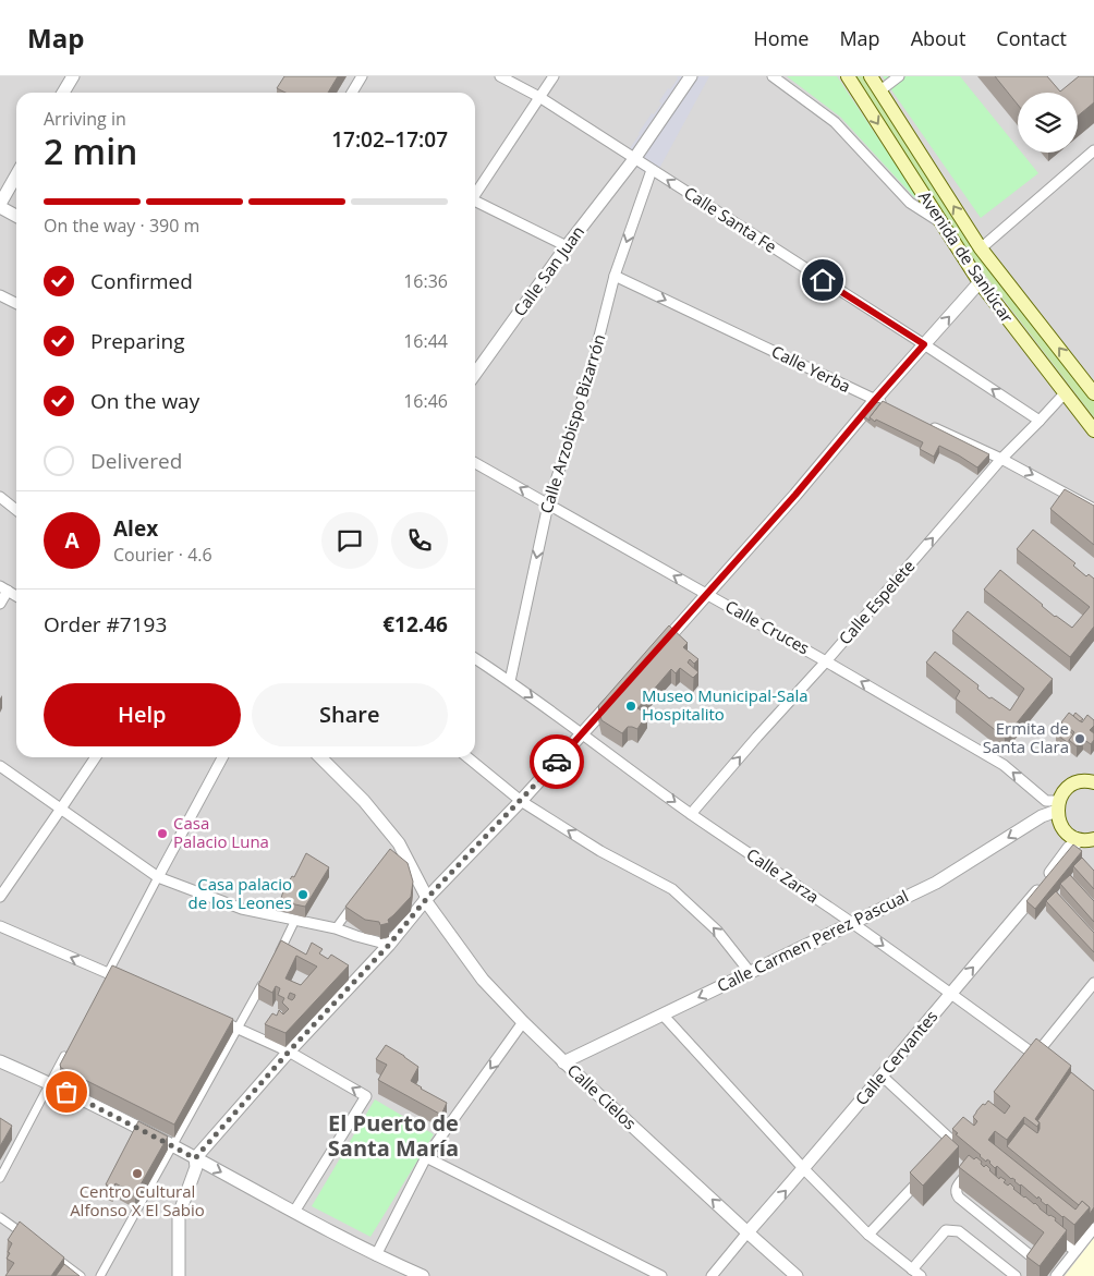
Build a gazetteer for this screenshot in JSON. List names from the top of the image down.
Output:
{
  "streets": {
    "main road": ["Avenida de Sanlúcar"],
    "street": [
      "Calle Santa Fe",
      "Calle San Juan",
      "Calle Yerba",
      "Calle Arzobispo Bizarrón",
      "Calle Espelete",
      "Calle Cruces",
      "Calle Zarza",
      "Calle Carmen Perez Pascual",
      "Calle Cervantes",
      "Calle Cielos"
    ]
  },
  "crossings": [
    ["Calle Santa Fe", "Calle San Juan"],
    ["Calle Santa Fe", "Calle Arzobispo Bizarrón"],
    ["Calle Santa Fe", "Calle Espelete"],
    ["Avenida de Sanlúcar", "Calle Espelete"],
    ["Calle Yerba", "Calle Arzobispo Bizarrón"],
    ["Calle Arzobispo Bizarrón", "Calle Cruces"],
    ["Calle Arzobispo Bizarrón", "Calle Zarza"],
    ["Calle Espelete", "Calle Cruces"],
    ["Calle Espelete", "Calle Zarza"],
    ["Calle Cruces", "Calle Carmen Perez Pascual"],
    ["Calle Zarza", "Calle Carmen Perez Pascual"],
    ["Calle Zarza", "Calle Cervantes"],
    ["Calle Carmen Perez Pascual", "Calle Cielos"],
    ["Calle Cervantes", "Calle Cielos"]
  ],
  "one_way": [
    "Calle Santa Fe",
    "Calle Yerba",
    "Calle Arzobispo Bizarrón",
    "Calle Espelete",
    "Calle Cruces",
    "Calle Zarza",
    "Calle Carmen Perez Pascual",
    "Calle Cervantes"
  ],
  "districts": ["El Puerto de Santa María"],
  "places": [
    "Museo Municipal-Sala Hospitalito",
    "Ermita de Santa Clara",
    "Casa Palacio Luna",
    "Casa palacio de los Leones",
    "Centro Cultural Alfonso X El Sabio"
  ],
  "page": {
    "header": "Map",
    "nav": [
      "Home",
      "Map",
      "About",
      "Contact"
    ],
    "heading": ["2 min", "Arriving in", "17:02–17:07"],
    "panel": [
      "Alex",
      "Courier · 4.6",
      "Order #7193",
      "€12.46"
    ],
    "bar": "On the way · 390 m",
    "list": [
      ["Confirmed", "16:36"],
      ["Preparing", "16:44"],
      ["On the way", "16:46"],
      "Delivered"
    ],
    "round": "A",
    "buttons": ["Help", "Share"]
  }
}
